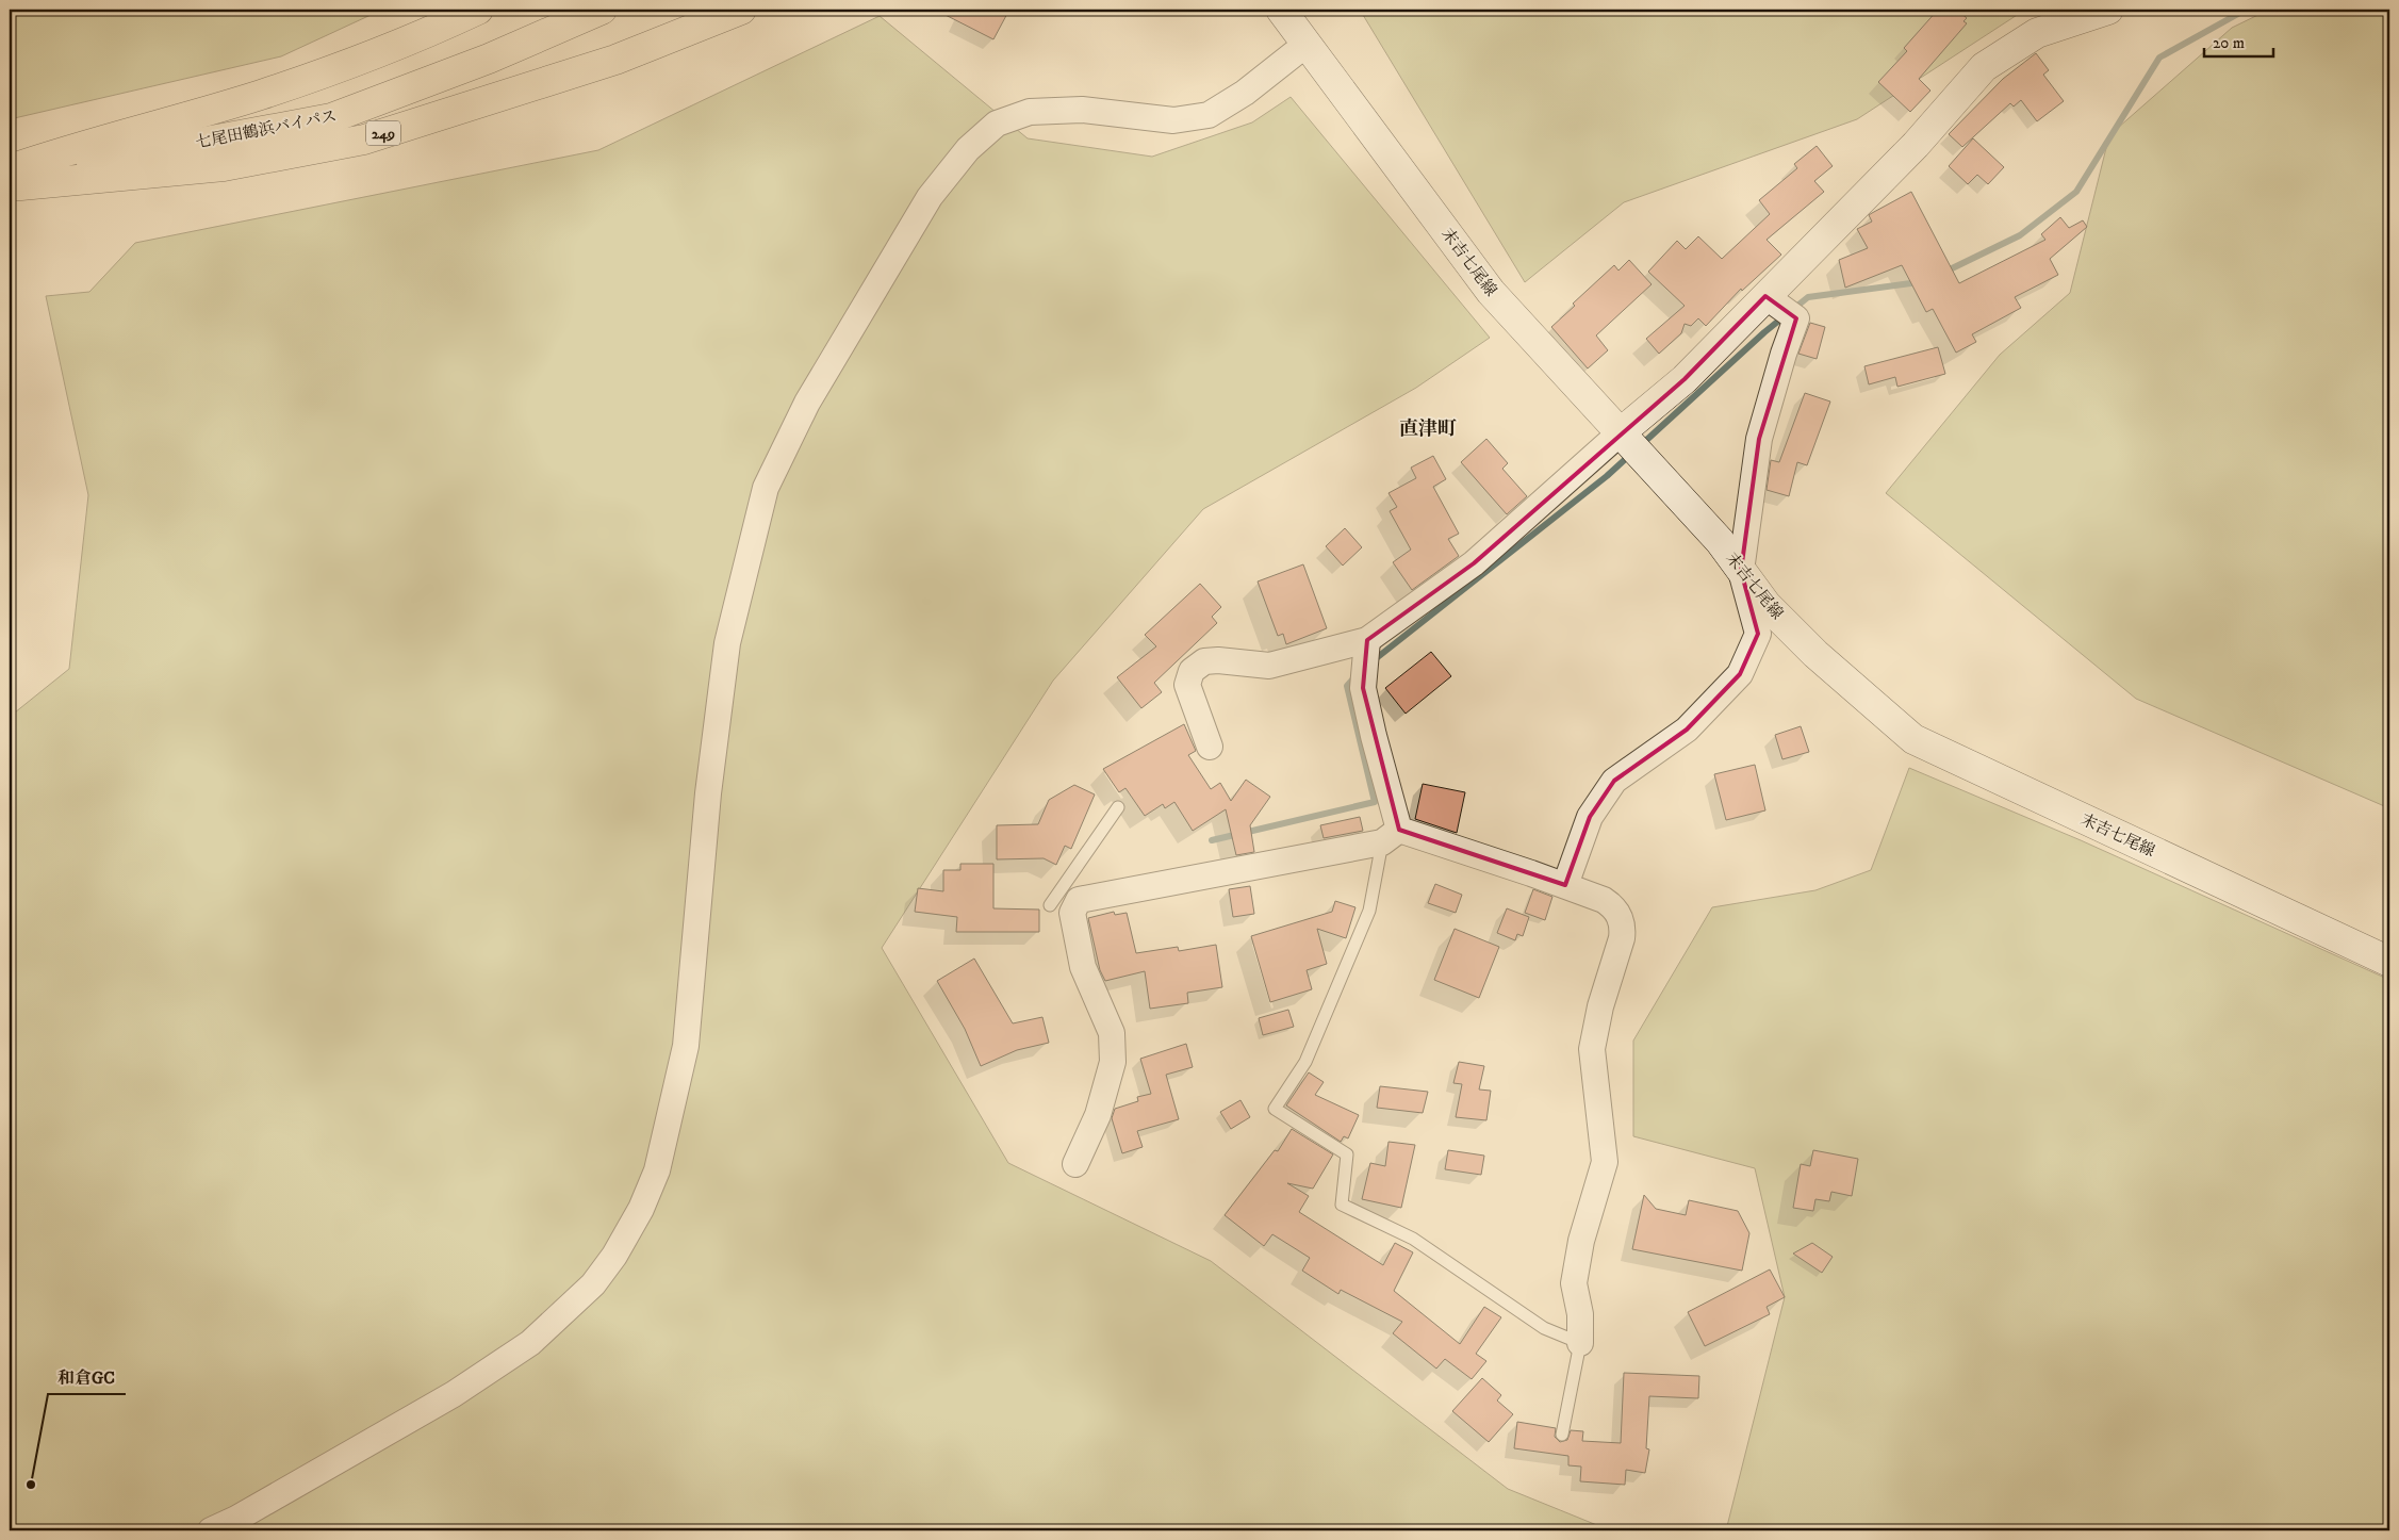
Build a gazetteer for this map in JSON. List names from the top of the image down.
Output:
{
  "streets": {
    "highway": ["七尾田鶴浜バイパス", "249"],
    "main road": ["末吉七尾線"]
  },
  "districts": ["直津町"],
  "places": ["和倉GC"],
  "scale_bar": "20 m"
}
